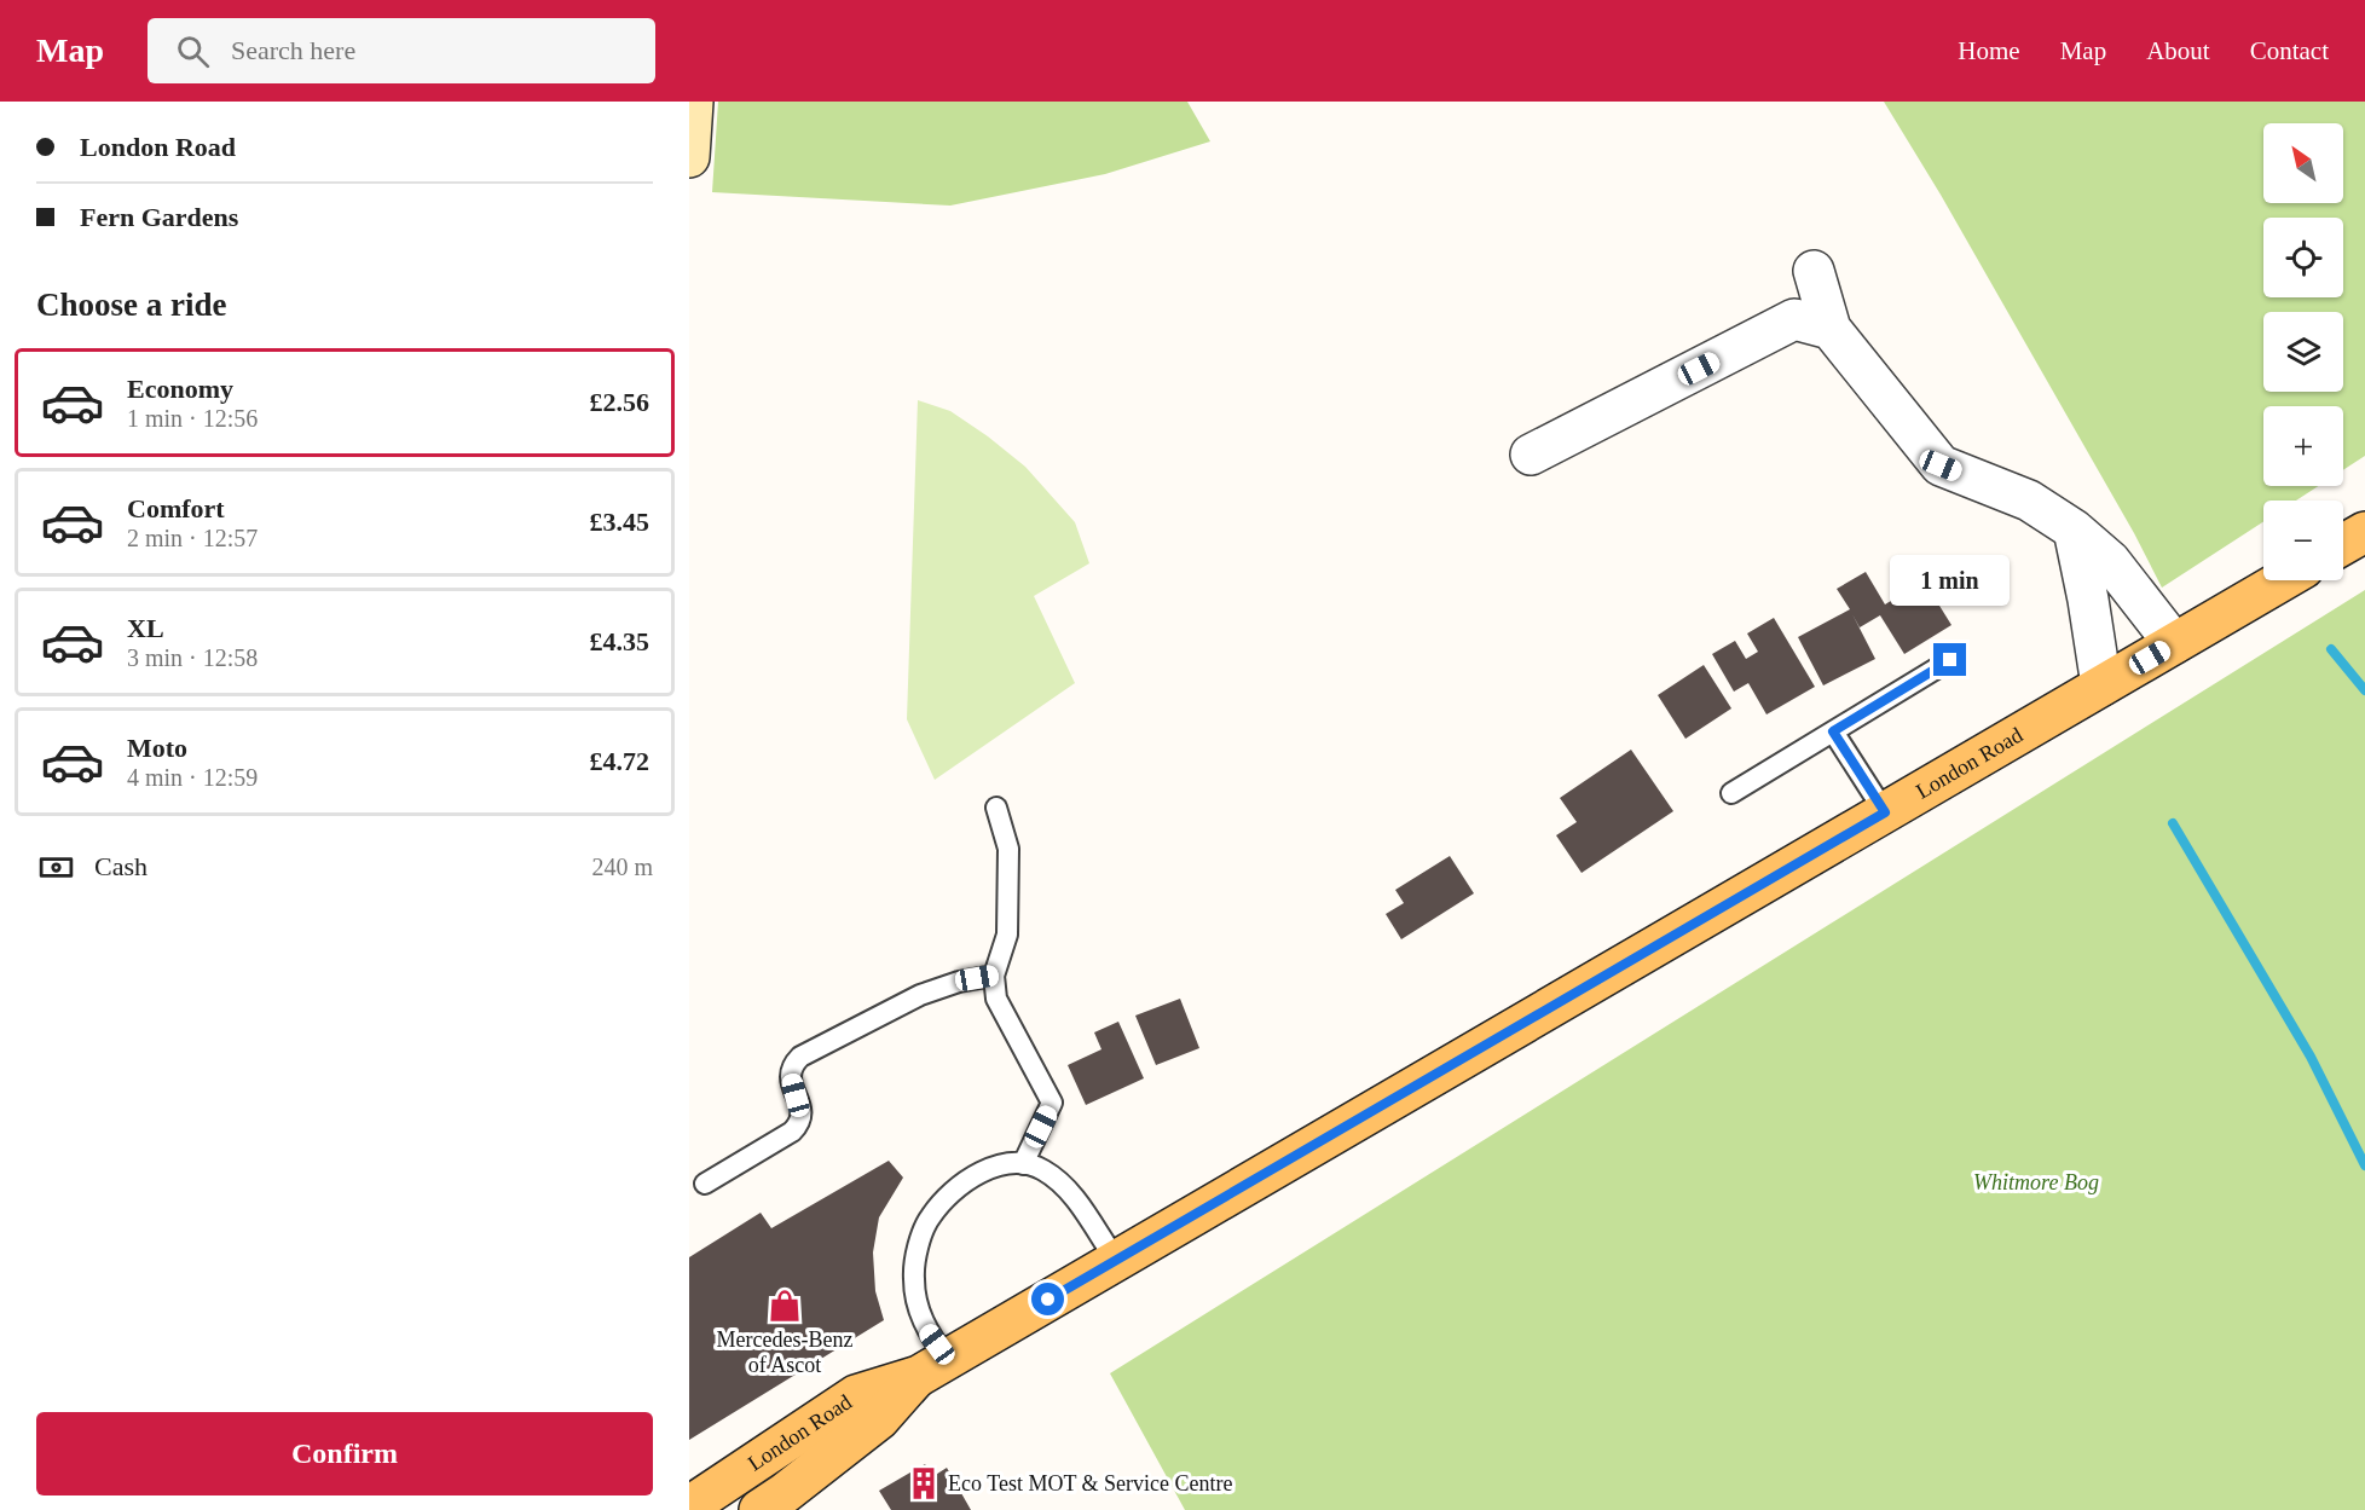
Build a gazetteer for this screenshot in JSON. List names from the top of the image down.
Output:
{
  "streets": {
    "main road": ["London Road"]
  },
  "parks": ["Whitmore Bog"],
  "places": {
    "shop": ["Mercedes-Benz of Ascot"],
    "building": ["Eco Test MOT & Service Centre"]
  },
  "north": "top left",
  "page": {
    "header": "Map",
    "search": "Search here",
    "nav": [
      "Home",
      "Map",
      "About",
      "Contact"
    ],
    "banner": ["London Road", "Fern Gardens"],
    "map_buttons": ["+", "−"],
    "heading": "Choose a ride",
    "list": [
      {
        "name": "Economy",
        "note": "1 min · 12:56",
        "value": "£2.56"
      },
      {
        "name": "Comfort",
        "note": "2 min · 12:57",
        "value": "£3.45"
      },
      {
        "name": "XL",
        "note": "3 min · 12:58",
        "value": "£4.35"
      },
      {
        "name": "Moto",
        "note": "4 min · 12:59",
        "value": "£4.72"
      }
    ],
    "bubble": "1 min",
    "pay": ["Cash", "240 m"],
    "buttons": "Confirm"
  }
}
